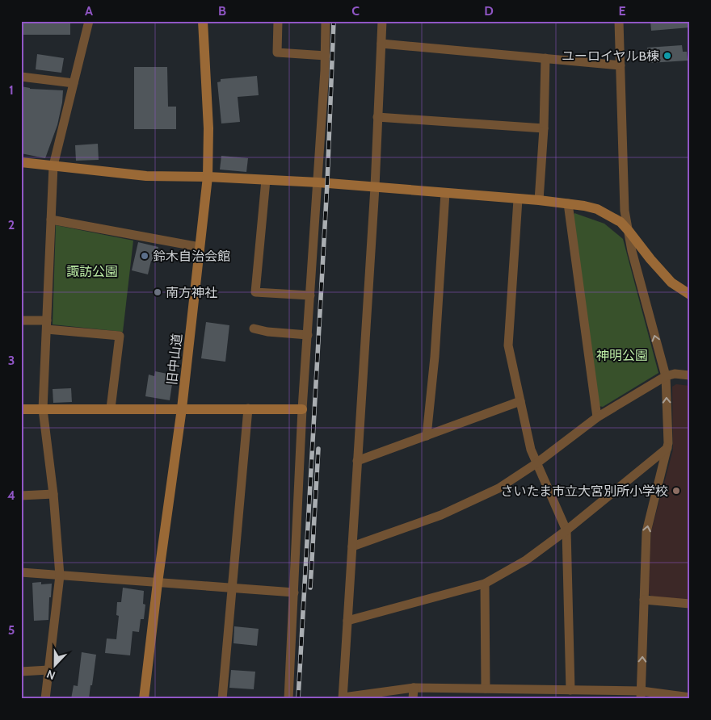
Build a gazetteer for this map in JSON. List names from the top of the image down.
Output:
{
  "streets": {
    "street": ["旧中山道"]
  },
  "parks": ["諏訪公園", "神明公園"],
  "places": [
    "ユーロイヤルB棟",
    "鈴木自治会館",
    "南方神社",
    "さいたま市立大宮別所小学校"
  ],
  "north": "bottom",
  "grid": {
    "columns": [
      "A",
      "B",
      "C",
      "D",
      "E"
    ],
    "rows": [
      "1",
      "2",
      "3",
      "4",
      "5"
    ]
  }
}
